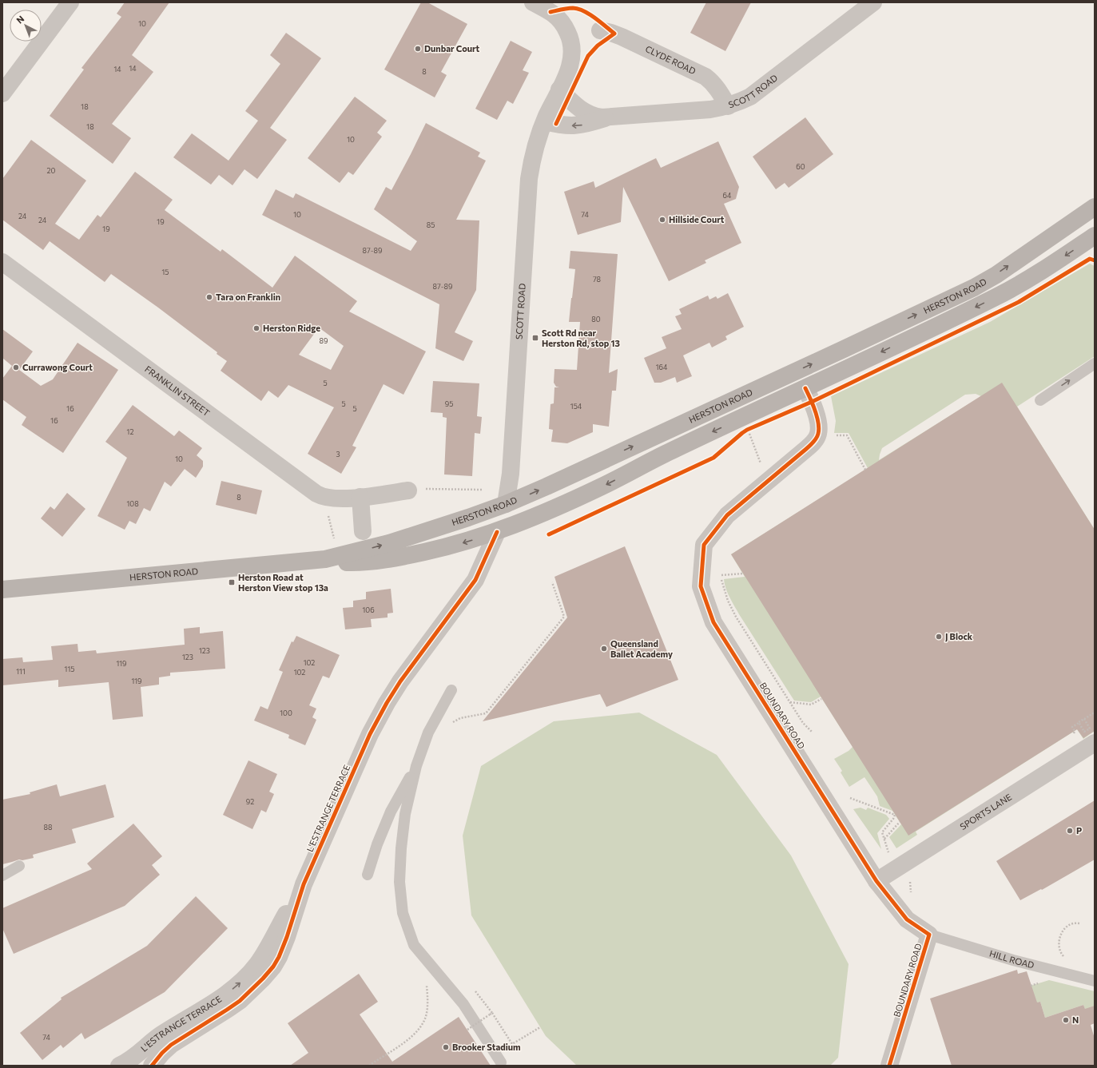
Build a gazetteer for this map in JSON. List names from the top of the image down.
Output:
{
  "streets": {
    "main road": ["HERSTON ROAD"],
    "street": [
      "CLYDE ROAD",
      "SCOTT ROAD",
      "FRANKLIN STREET",
      "BOUNDARY ROAD",
      "L'ESTRANGE TERRACE",
      "SPORTS LANE"
    ],
    "lane": ["HILL ROAD"]
  },
  "crossings": [
    ["CLYDE ROAD", "SCOTT ROAD"],
    ["SCOTT ROAD", "HERSTON ROAD"],
    ["HERSTON ROAD", "BOUNDARY ROAD"],
    ["HERSTON ROAD", "L'ESTRANGE TERRACE"],
    ["BOUNDARY ROAD", "SPORTS LANE"],
    ["BOUNDARY ROAD", "HILL ROAD"]
  ],
  "places": {
    "other": [
      "Dunbar Court",
      "Hillside Court",
      "Tara on Franklin",
      "Herston Ridge",
      "Currawong Court",
      "J Block",
      "Queensland Ballet Academy",
      "P",
      "N",
      "Brooker Stadium"
    ],
    "transit": ["Scott Rd near Herston Rd, stop 13", "Herston Road at Herston View stop 13a"]
  },
  "house_numbers": [
    "10",
    "14",
    "14",
    "8",
    "18",
    "18",
    "10",
    "60",
    "20",
    "64",
    "10",
    "74",
    "24",
    "24",
    "19",
    "85",
    "19",
    "87-89",
    "15",
    "78",
    "87-89",
    "80",
    "89",
    "164",
    "5",
    "5",
    "95",
    "154",
    "16",
    "5",
    "16",
    "12",
    "3",
    "10",
    "8",
    "108",
    "106",
    "123",
    "123",
    "102",
    "119",
    "115",
    "111",
    "102",
    "119",
    "100",
    "92",
    "88",
    "74"
  ],
  "north": "top left"
}
